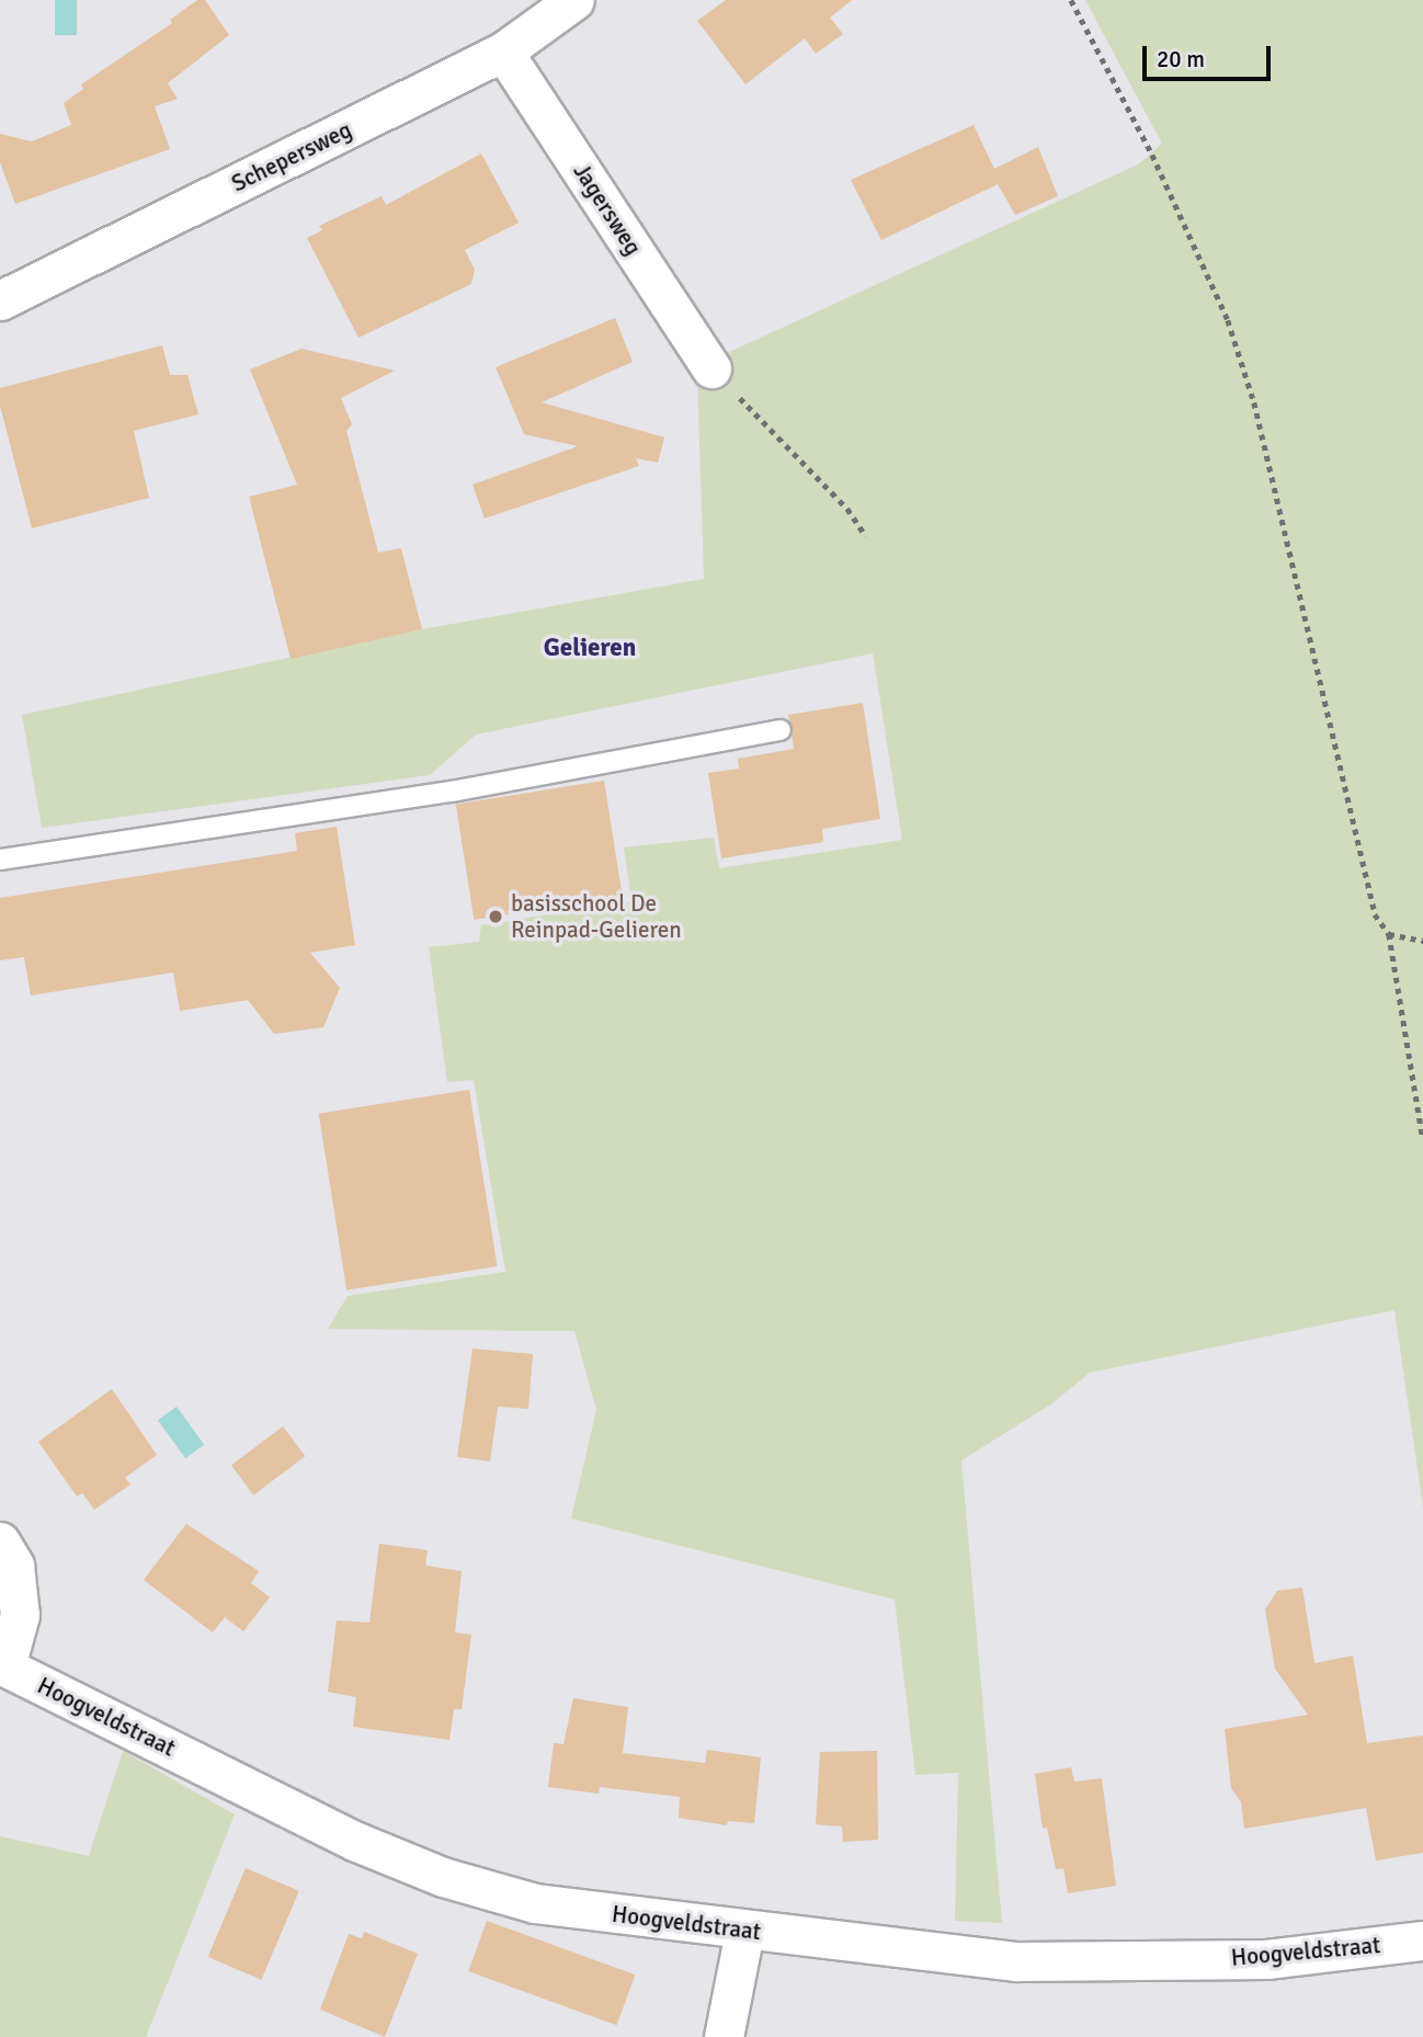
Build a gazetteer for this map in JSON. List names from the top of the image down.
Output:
{
  "streets": {
    "street": ["Schepersweg", "Jagersweg", "Hoogveldstraat"]
  },
  "crossings": [
    ["Schepersweg", "Jagersweg"]
  ],
  "districts": ["Gelieren"],
  "places": ["basisschool De Reinpad-Gelieren"],
  "scale_bar": "20 m"
}
